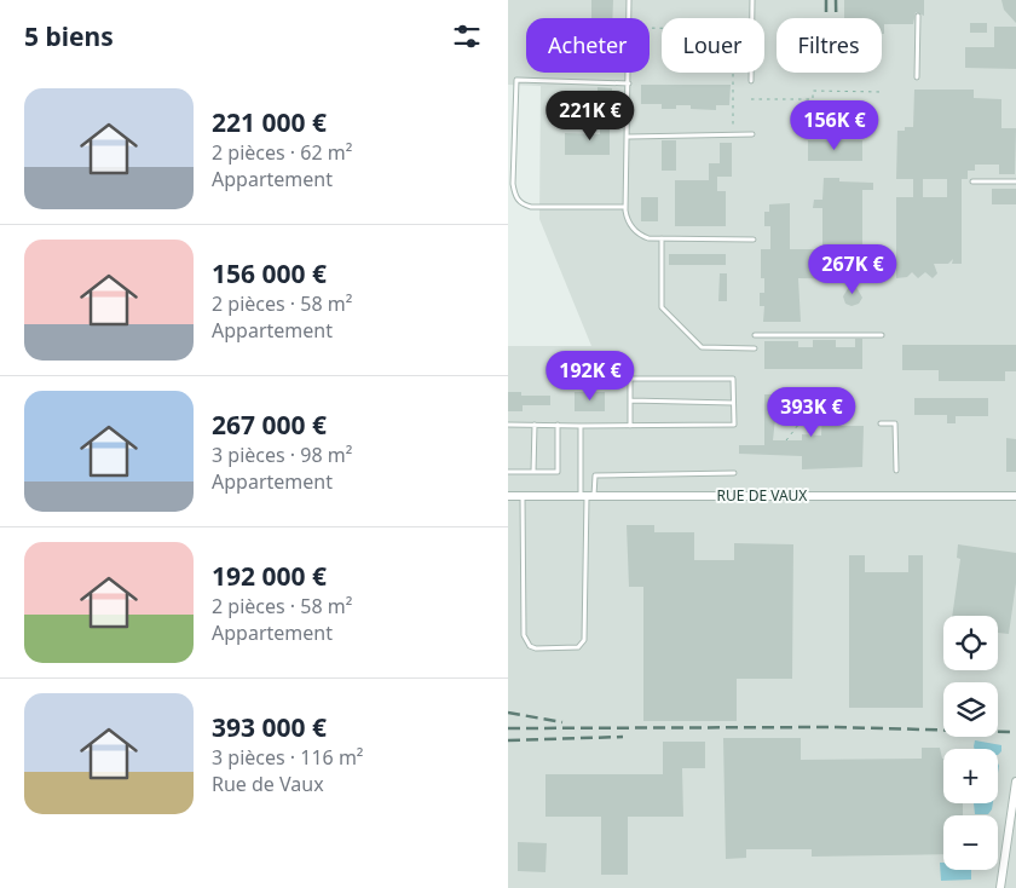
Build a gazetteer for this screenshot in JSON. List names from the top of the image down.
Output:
{
  "streets": {
    "street": ["RUE DE VAUX"]
  },
  "page": {
    "heading": "5 biens",
    "chip": ["Acheter", "Louer", "Filtres"],
    "list": [
      {
        "name": "221 000 €",
        "note": "2 pièces · 62 m² · Appartement"
      },
      {
        "name": "156 000 €",
        "note": "2 pièces · 58 m² · Appartement"
      },
      {
        "name": "267 000 €",
        "note": "3 pièces · 98 m² · Appartement"
      },
      {
        "name": "192 000 €",
        "note": "2 pièces · 58 m² · Appartement"
      },
      {
        "name": "393 000 €",
        "note": "3 pièces · 116 m² · Rue de Vaux"
      }
    ],
    "price": [
      "221K €",
      "156K €",
      "267K €",
      "192K €",
      "393K €"
    ],
    "map_buttons": ["+", "−"]
  }
}
